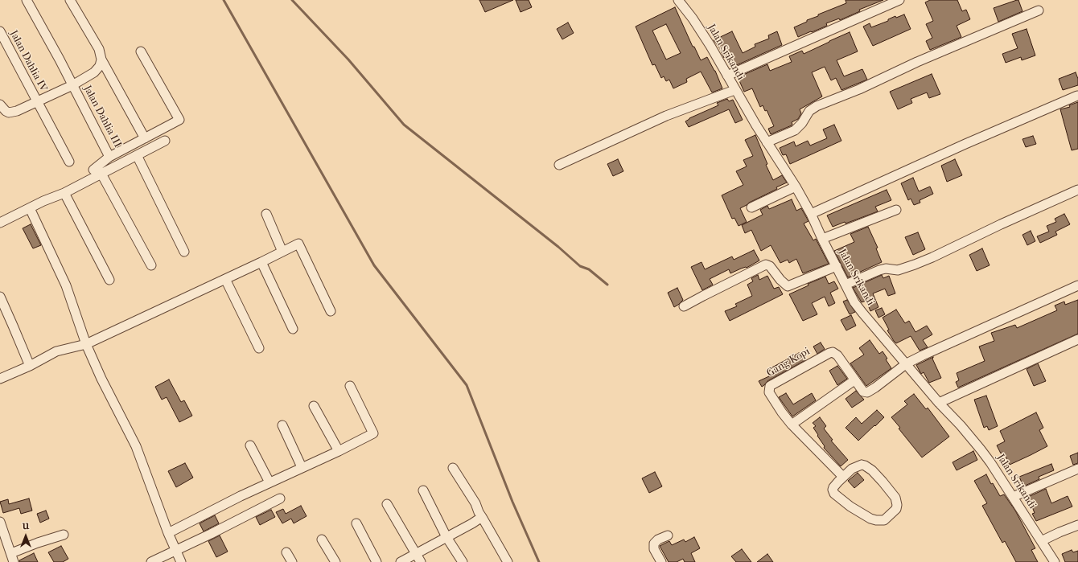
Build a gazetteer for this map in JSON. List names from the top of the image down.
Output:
{
  "streets": {
    "street": [
      "Jalan Srikandi",
      "Jalan Dahlia IV",
      "Jalan Dahlia III",
      "Gang Kopi"
    ]
  },
  "crossings": [
    ["Jalan Srikandi", "Gang Kopi"]
  ],
  "north": "top"
}
